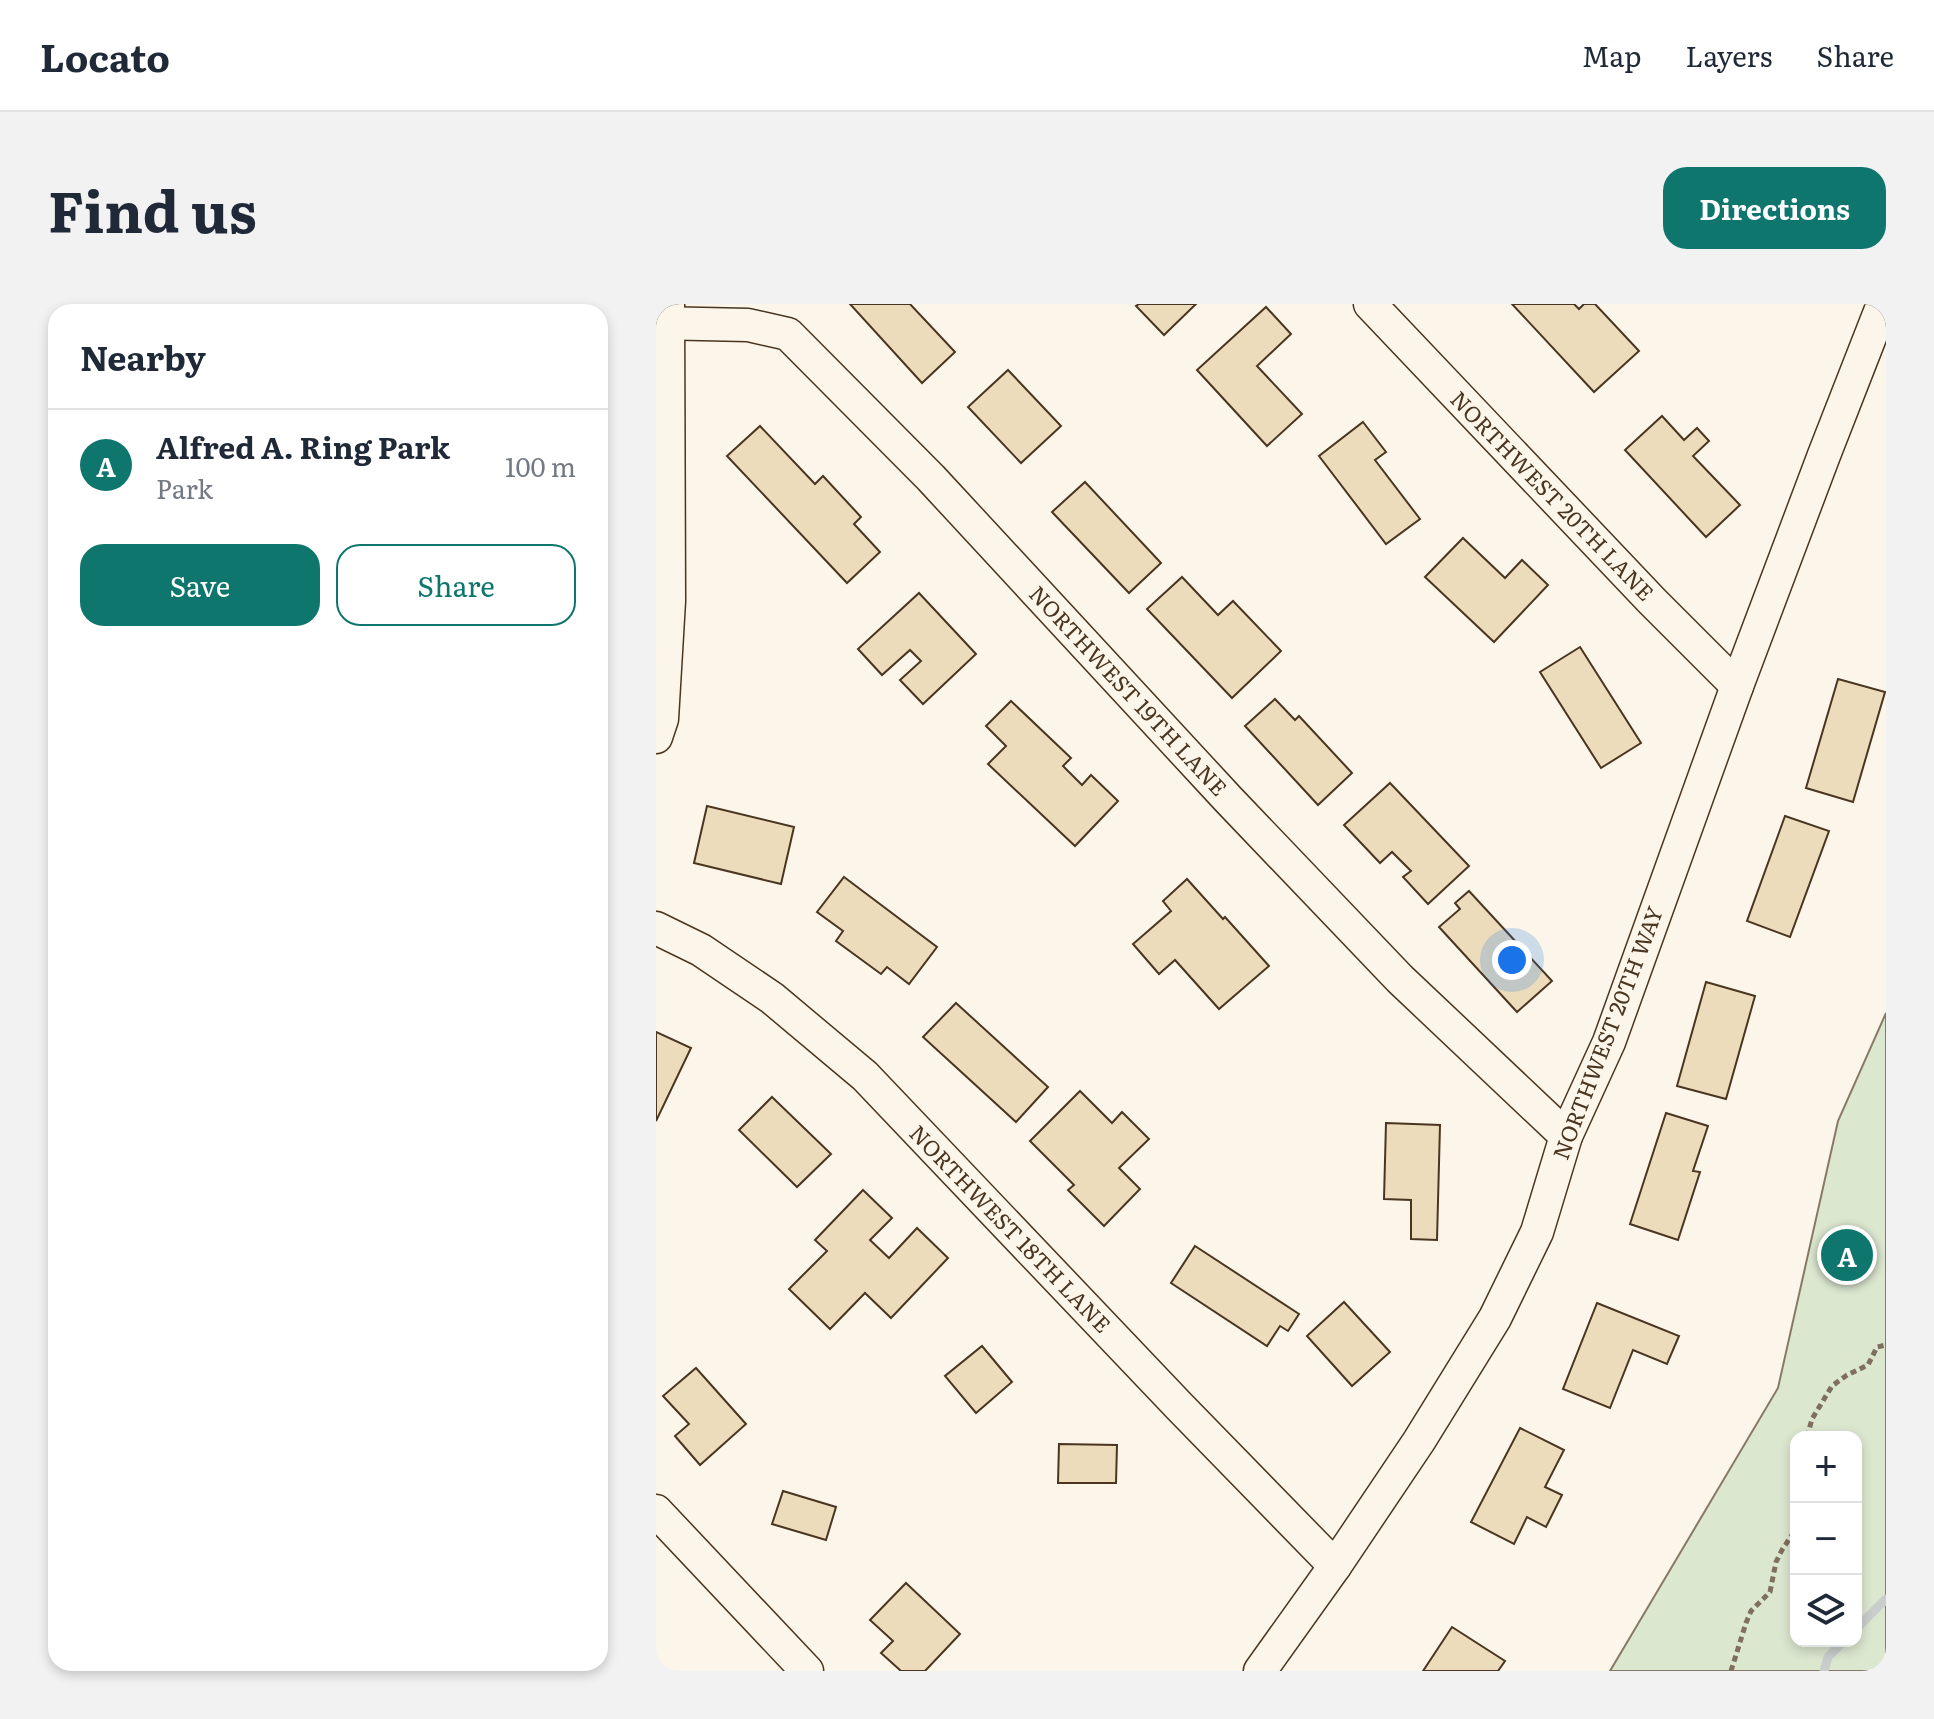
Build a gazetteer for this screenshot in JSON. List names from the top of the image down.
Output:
{
  "streets": {
    "street": [
      "NORTHWEST 20TH LANE",
      "NORTHWEST 19TH LANE",
      "NORTHWEST 20TH WAY",
      "NORTHWEST 18TH LANE"
    ]
  },
  "crossings": [
    ["NORTHWEST 20TH LANE", "NORTHWEST 20TH WAY"],
    ["NORTHWEST 19TH LANE", "NORTHWEST 20TH WAY"],
    ["NORTHWEST 20TH WAY", "NORTHWEST 18TH LANE"]
  ],
  "page": {
    "header": "Locato",
    "nav": ["Map", "Layers", "Share"],
    "title": "Find us",
    "buttons": [
      "Directions",
      ["Save", "Share"]
    ],
    "heading": "Nearby",
    "list": [
      {
        "mark": "A",
        "name": "Alfred A. Ring Park",
        "note": "Park",
        "value": "100 m"
      }
    ],
    "pins": "A",
    "map_buttons": ["+", "−"]
  }
}
